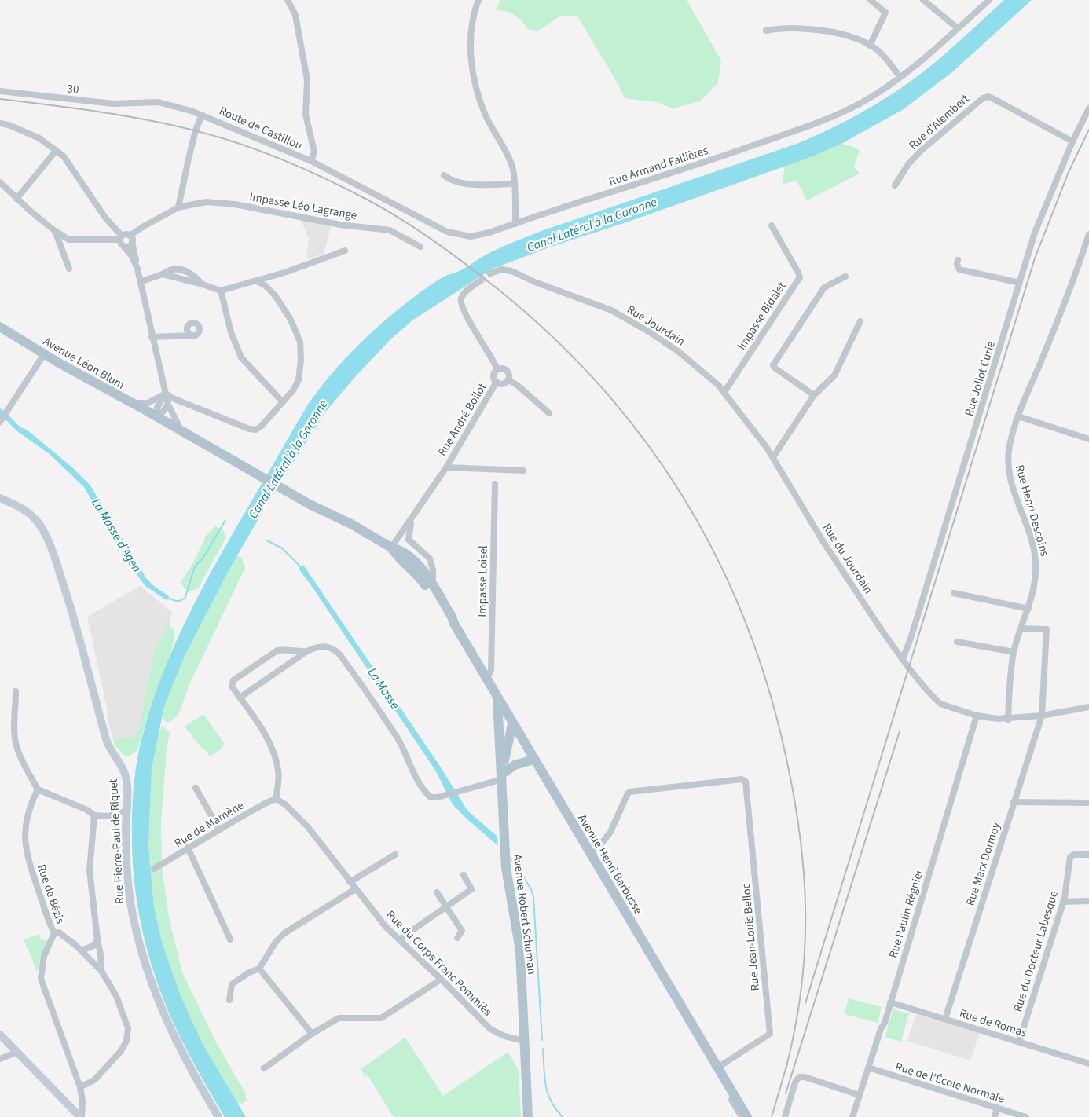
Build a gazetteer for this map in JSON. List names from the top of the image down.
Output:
{
  "streets": {
    "main road": ["Avenue Léon Blum", "Avenue Henri Barbusse", "Avenue Robert Schuman"],
    "street": [
      "30",
      "Rue d'Alembert",
      "Route de Castillou",
      "Rue Armand Fallières",
      "Impasse Léo Lagrange",
      "Impasse Bidalet",
      "Rue Jourdain",
      "Rue Joliot Curie",
      "Rue André Boilot",
      "Rue Henri Descoins",
      "Rue du Jourdain",
      "Impasse Loisel",
      "Rue de Mamène",
      "Rue Pierre-Paul de Riquet",
      "Rue Marx Dormoy",
      "Rue de Bézis",
      "Rue Paulin Régnier",
      "Rue Jean-Louis Belloc",
      "Rue du Docteur Labesque",
      "Rue du Corps Franc Pommiès",
      "Rue de Romas",
      "Rue de l'École Normale"
    ]
  },
  "crossings": [
    ["30", "Route de Castillou"],
    ["Rue d'Alembert", "Rue Joliot Curie"],
    ["Route de Castillou", "Rue Armand Fallières"],
    ["Impasse Bidalet", "Rue Jourdain"],
    ["Rue Jourdain", "Rue du Jourdain"],
    ["Avenue Léon Blum", "Avenue Henri Barbusse"],
    ["Rue Joliot Curie", "Rue du Jourdain"],
    ["Rue André Boilot", "Avenue Henri Barbusse"],
    ["Rue Henri Descoins", "Rue du Jourdain"],
    ["Rue Henri Descoins", "Rue Marx Dormoy"],
    ["Rue du Jourdain", "Rue Marx Dormoy"],
    ["Rue du Jourdain", "Rue Paulin Régnier"],
    ["Impasse Loisel", "Avenue Henri Barbusse"],
    ["Rue de Mamène", "Rue du Corps Franc Pommiès"],
    ["Avenue Henri Barbusse", "Avenue Robert Schuman"],
    ["Avenue Henri Barbusse", "Rue Jean-Louis Belloc"],
    ["Rue Marx Dormoy", "Rue de Romas"],
    ["Rue Paulin Régnier", "Rue de Romas"],
    ["Rue Paulin Régnier", "Rue de l'École Normale"],
    ["Avenue Robert Schuman", "Rue du Corps Franc Pommiès"],
    ["Rue du Docteur Labesque", "Rue de Romas"]
  ],
  "water": ["Canal Latéral à la Garonne", "La Masse d'Agen", "La Masse"]
}
